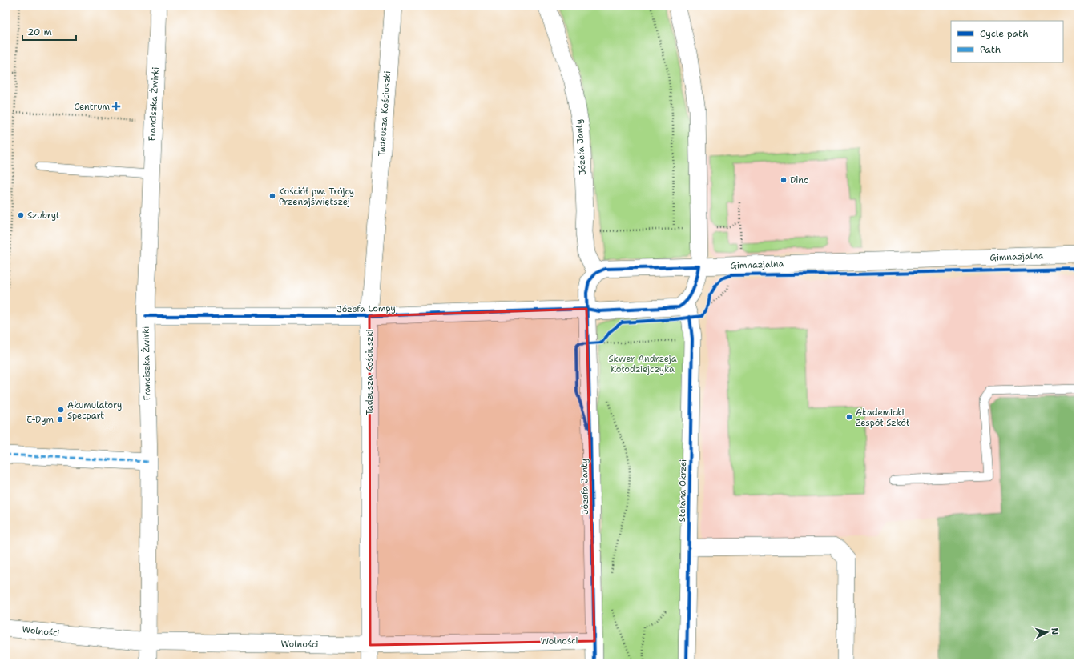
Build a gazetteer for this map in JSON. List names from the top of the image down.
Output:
{
  "streets": {
    "street": [
      "Franciszka Żwirki",
      "Tadeusza Kościuszki",
      "Józefa Janty",
      "Gimnazjalna",
      "Józefa Lompy",
      "Stefana Okrzei",
      "Wolności"
    ]
  },
  "crossings": [
    ["Franciszka Żwirki", "Józefa Lompy"],
    ["Franciszka Żwirki", "Wolności"],
    ["Tadeusza Kościuszki", "Józefa Lompy"],
    ["Tadeusza Kościuszki", "Wolności"],
    ["Józefa Janty", "Gimnazjalna"],
    ["Józefa Janty", "Józefa Lompy"],
    ["Józefa Janty", "Wolności"],
    ["Józefa Lompy", "Stefana Okrzei"]
  ],
  "parks": ["Skwer Andrzeja Kołodziejczyka"],
  "places": {
    "health": ["Centrum"],
    "other": [
      "Dino",
      "Kościół pw. Trójcy Przenajświętszej",
      "Szubryt",
      "Akumulatory Specpart",
      "Akademicki Zespół Szkół",
      "E-Dym"
    ]
  },
  "legend": ["Cycle path", "Path"],
  "scale_bar": "20 m",
  "north": "right"
}
